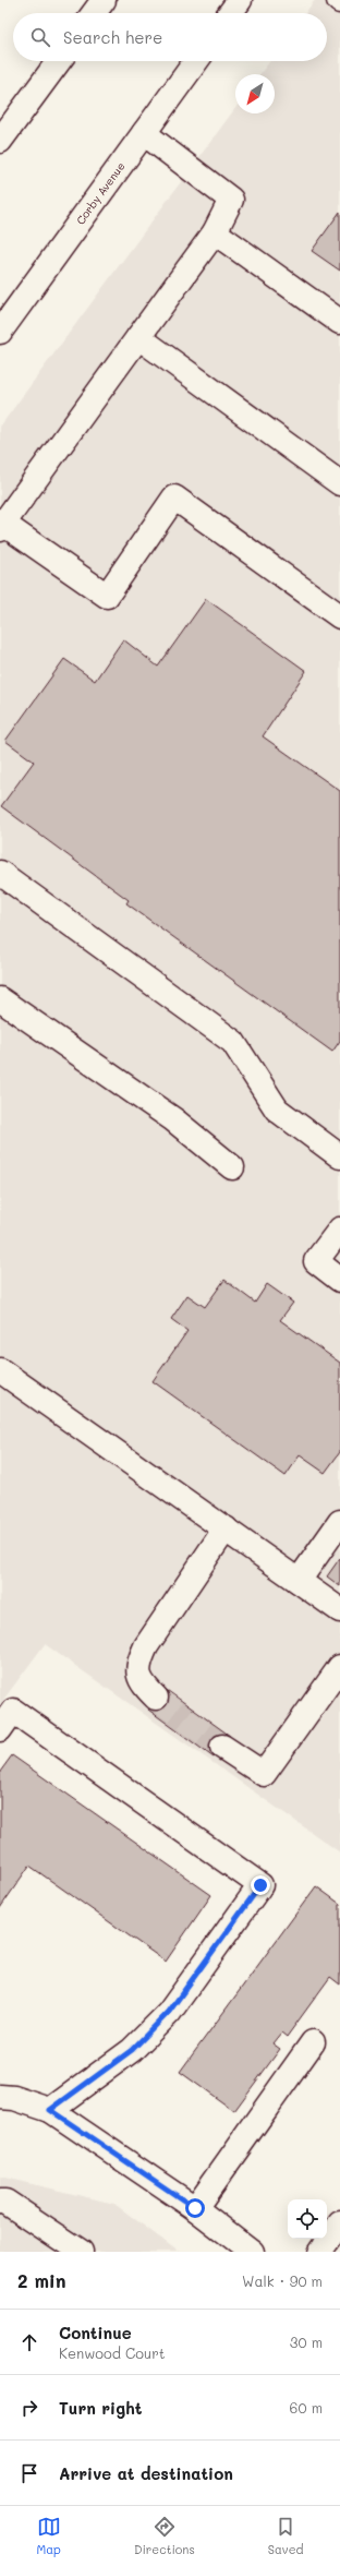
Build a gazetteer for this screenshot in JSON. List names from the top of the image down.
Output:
{
  "streets": {
    "main road": ["Corby Avenue"]
  },
  "north": "bottom left",
  "page": {
    "search": "Search here",
    "heading": ["2 min", "Walk · 90 m"],
    "list": [
      ["Continue", "Kenwood Court", "30 m"],
      ["Turn right", "60 m"],
      "Arrive at destination"
    ],
    "nav": ["Map", "Directions", "Saved"]
  }
}
